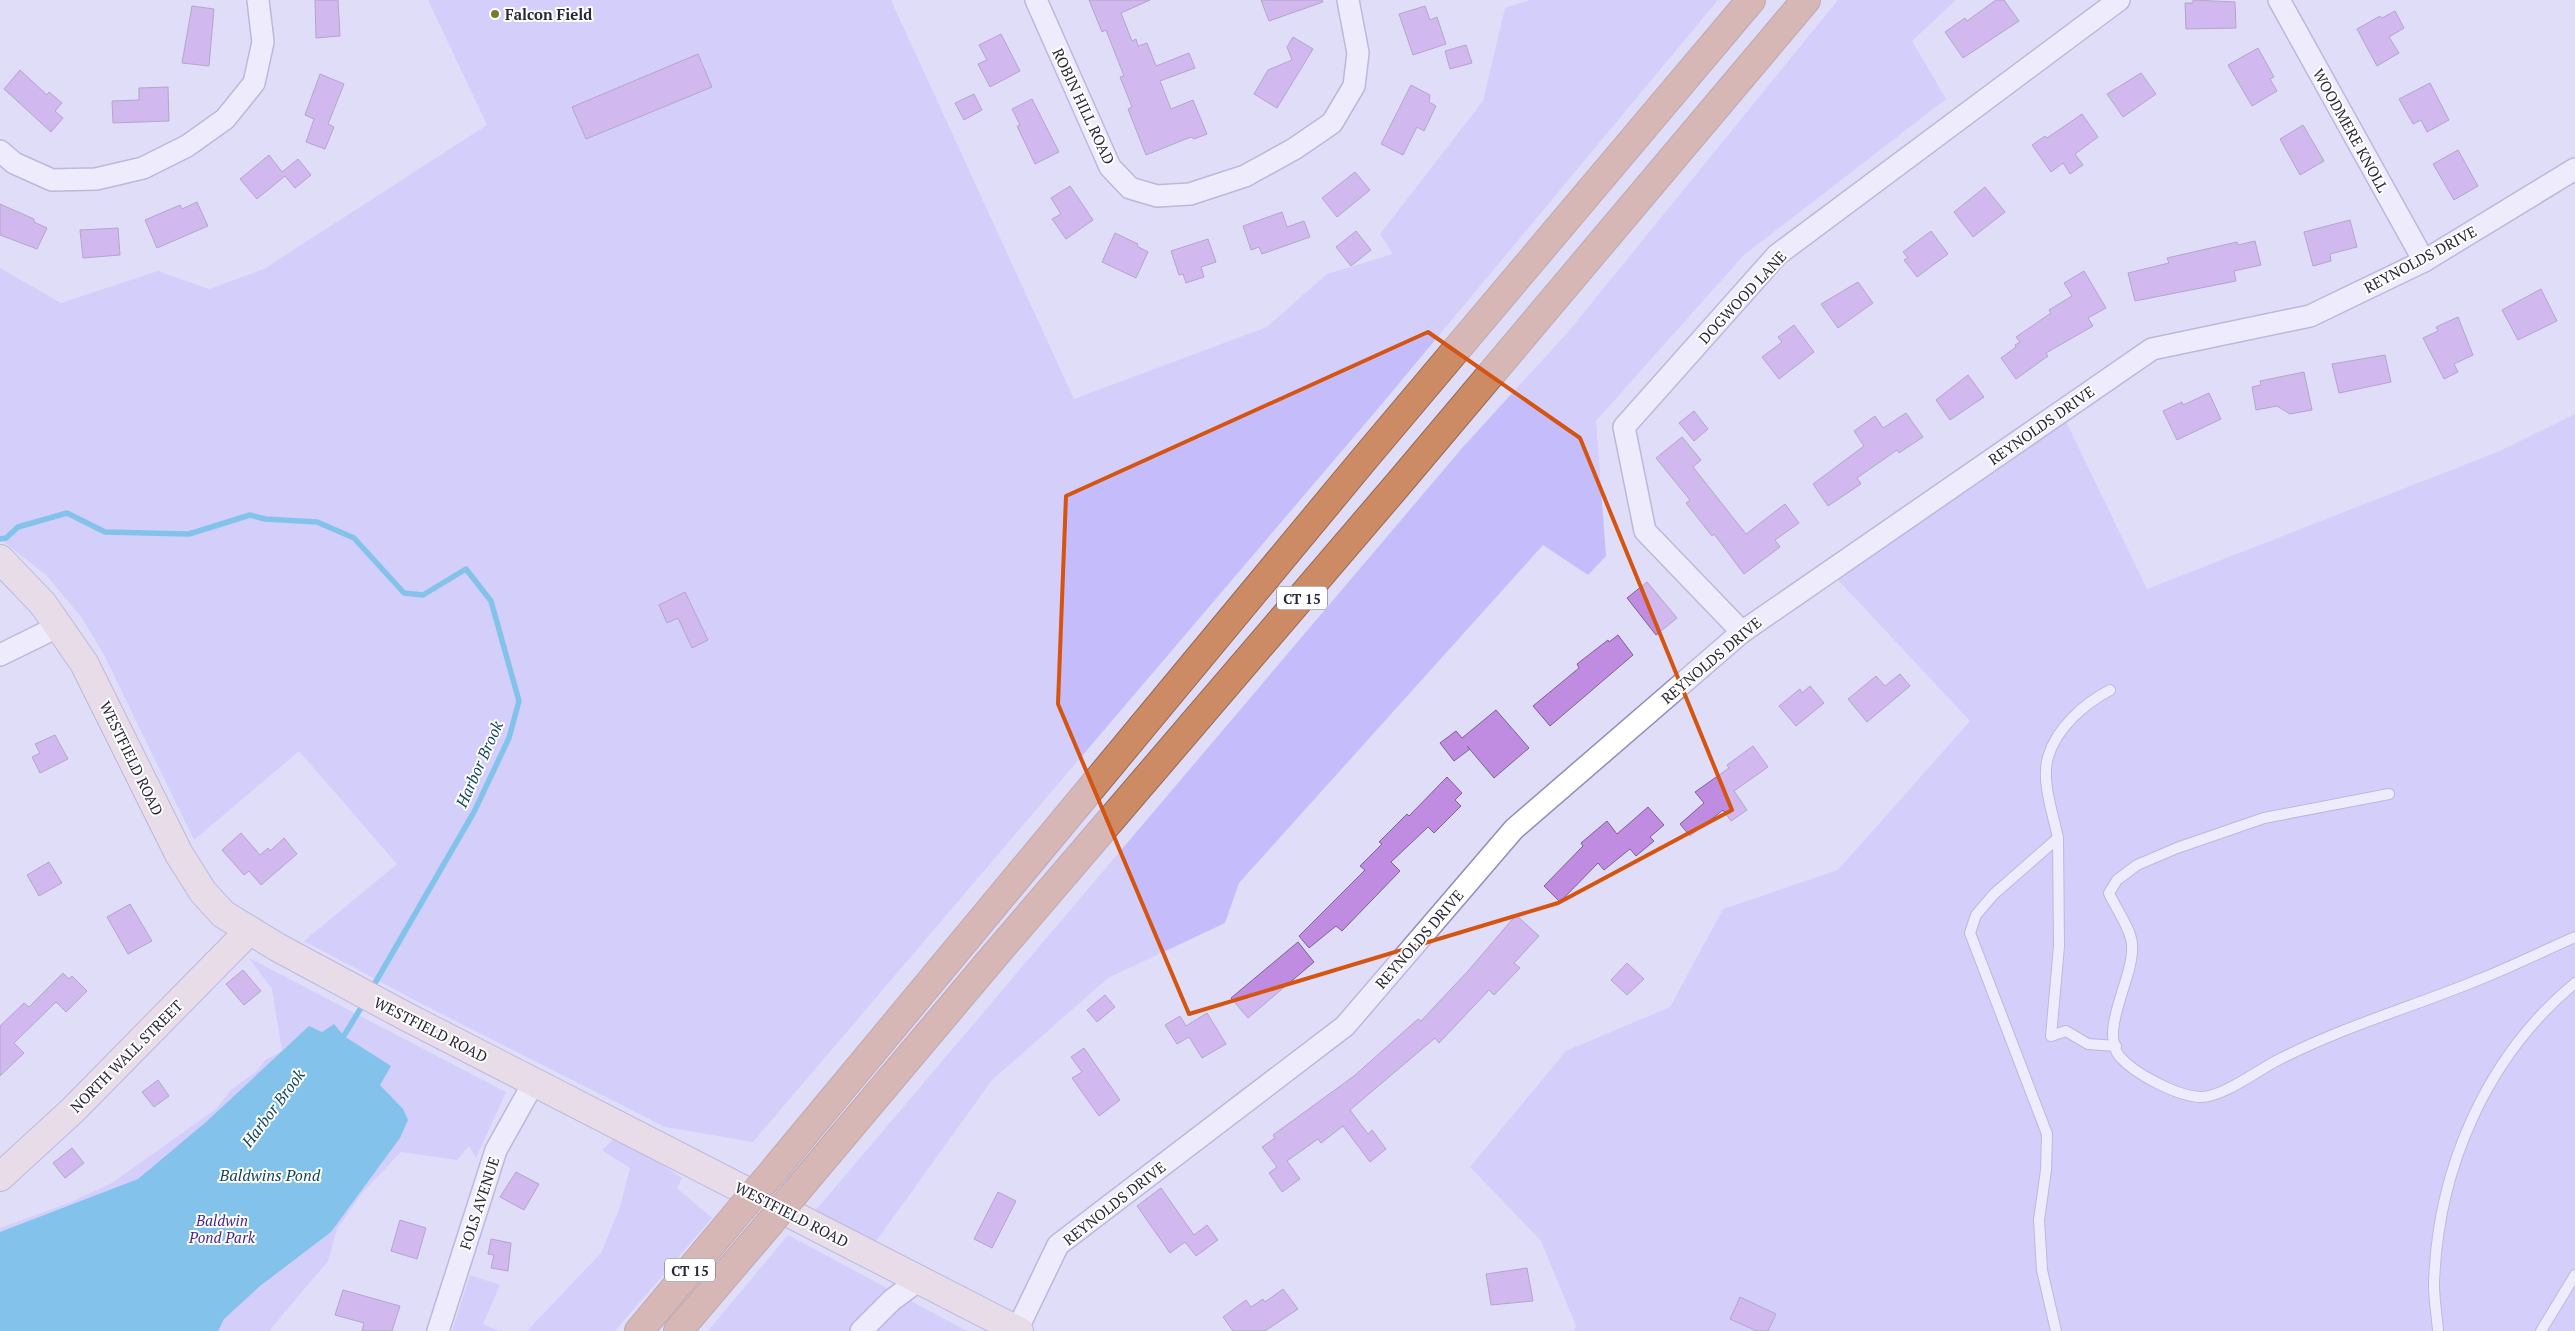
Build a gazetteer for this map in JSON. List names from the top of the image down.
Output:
{
  "streets": {
    "highway": ["CT 15"],
    "street": [
      "ROBIN HILL ROAD",
      "WOODMERE KNOLL",
      "REYNOLDS DRIVE",
      "DOGWOOD LANE",
      "WESTFIELD ROAD",
      "NORTH WALL STREET",
      "FOLS AVENUE"
    ]
  },
  "crossings": [
    ["WOODMERE KNOLL", "REYNOLDS DRIVE"],
    ["REYNOLDS DRIVE", "DOGWOOD LANE"],
    ["REYNOLDS DRIVE", "WESTFIELD ROAD"],
    ["WESTFIELD ROAD", "NORTH WALL STREET"],
    ["WESTFIELD ROAD", "FOLS AVENUE"]
  ],
  "water": ["Harbor Brook", "Baldwins Pond"],
  "parks": ["Baldwin Pond Park"],
  "places": ["Falcon Field"]
}
